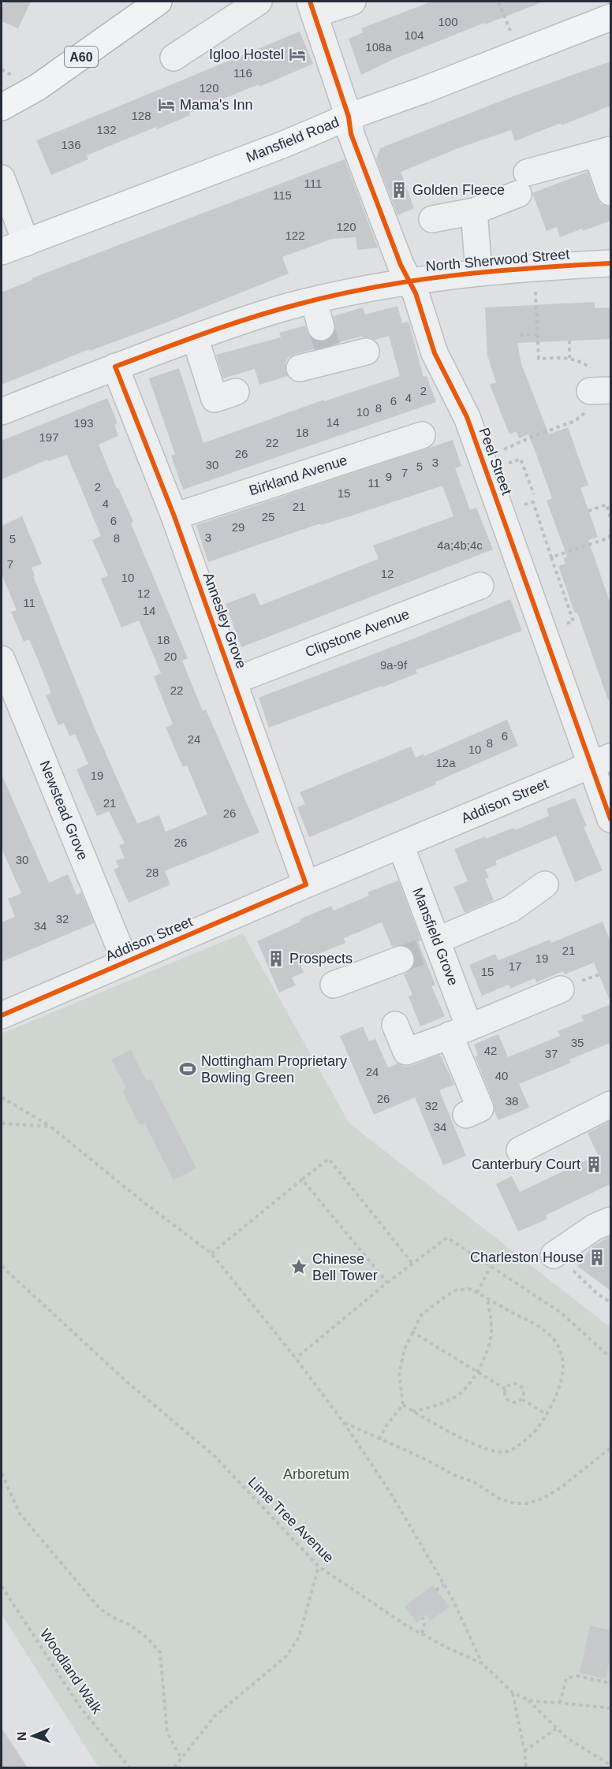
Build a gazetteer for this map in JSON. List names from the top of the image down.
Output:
{
  "streets": {
    "main road": ["A60", "Mansfield Road"],
    "street": [
      "North Sherwood Street",
      "Peel Street",
      "Birkland Avenue",
      "Annesley Grove",
      "Clipstone Avenue",
      "Addison Street",
      "Newstead Grove",
      "Mansfield Grove"
    ],
    "path": ["Lime Tree Avenue", "Woodland Walk"]
  },
  "crossings": [
    ["Mansfield Road", "Peel Street"],
    ["North Sherwood Street", "Peel Street"],
    ["North Sherwood Street", "Annesley Grove"],
    ["Peel Street", "Addison Street"],
    ["Birkland Avenue", "Annesley Grove"],
    ["Annesley Grove", "Clipstone Avenue"],
    ["Annesley Grove", "Addison Street"],
    ["Addison Street", "Newstead Grove"],
    ["Addison Street", "Mansfield Grove"]
  ],
  "parks": ["Arboretum"],
  "places": {
    "hotel": ["Igloo Hostel", "Mama's Inn"],
    "building": [
      "Golden Fleece",
      "Prospects",
      "Canterbury Court",
      "Charleston House"
    ],
    "sports": ["Nottingham Proprietary Bowling Green"],
    "place": ["Chinese Bell Tower"]
  },
  "house_numbers": [
    "100",
    "104",
    "108a",
    "116",
    "120",
    "128",
    "132",
    "136",
    "111",
    "115",
    "120",
    "122",
    "2",
    "4",
    "6",
    "8",
    "10",
    "14",
    "193",
    "18",
    "197",
    "22",
    "26",
    "3",
    "30",
    "5",
    "7",
    "9",
    "11",
    "2",
    "15",
    "4",
    "21",
    "25",
    "6",
    "29",
    "3",
    "8",
    "5",
    "4a;4b;4c",
    "7",
    "12",
    "10",
    "12",
    "11",
    "14",
    "18",
    "20",
    "9a-9f",
    "22",
    "6",
    "24",
    "8",
    "10",
    "12a",
    "19",
    "21",
    "26",
    "26",
    "30",
    "28",
    "32",
    "34",
    "21",
    "19",
    "17",
    "15",
    "35",
    "42",
    "37",
    "24",
    "40",
    "26",
    "38",
    "32",
    "34"
  ],
  "north": "left"
}
